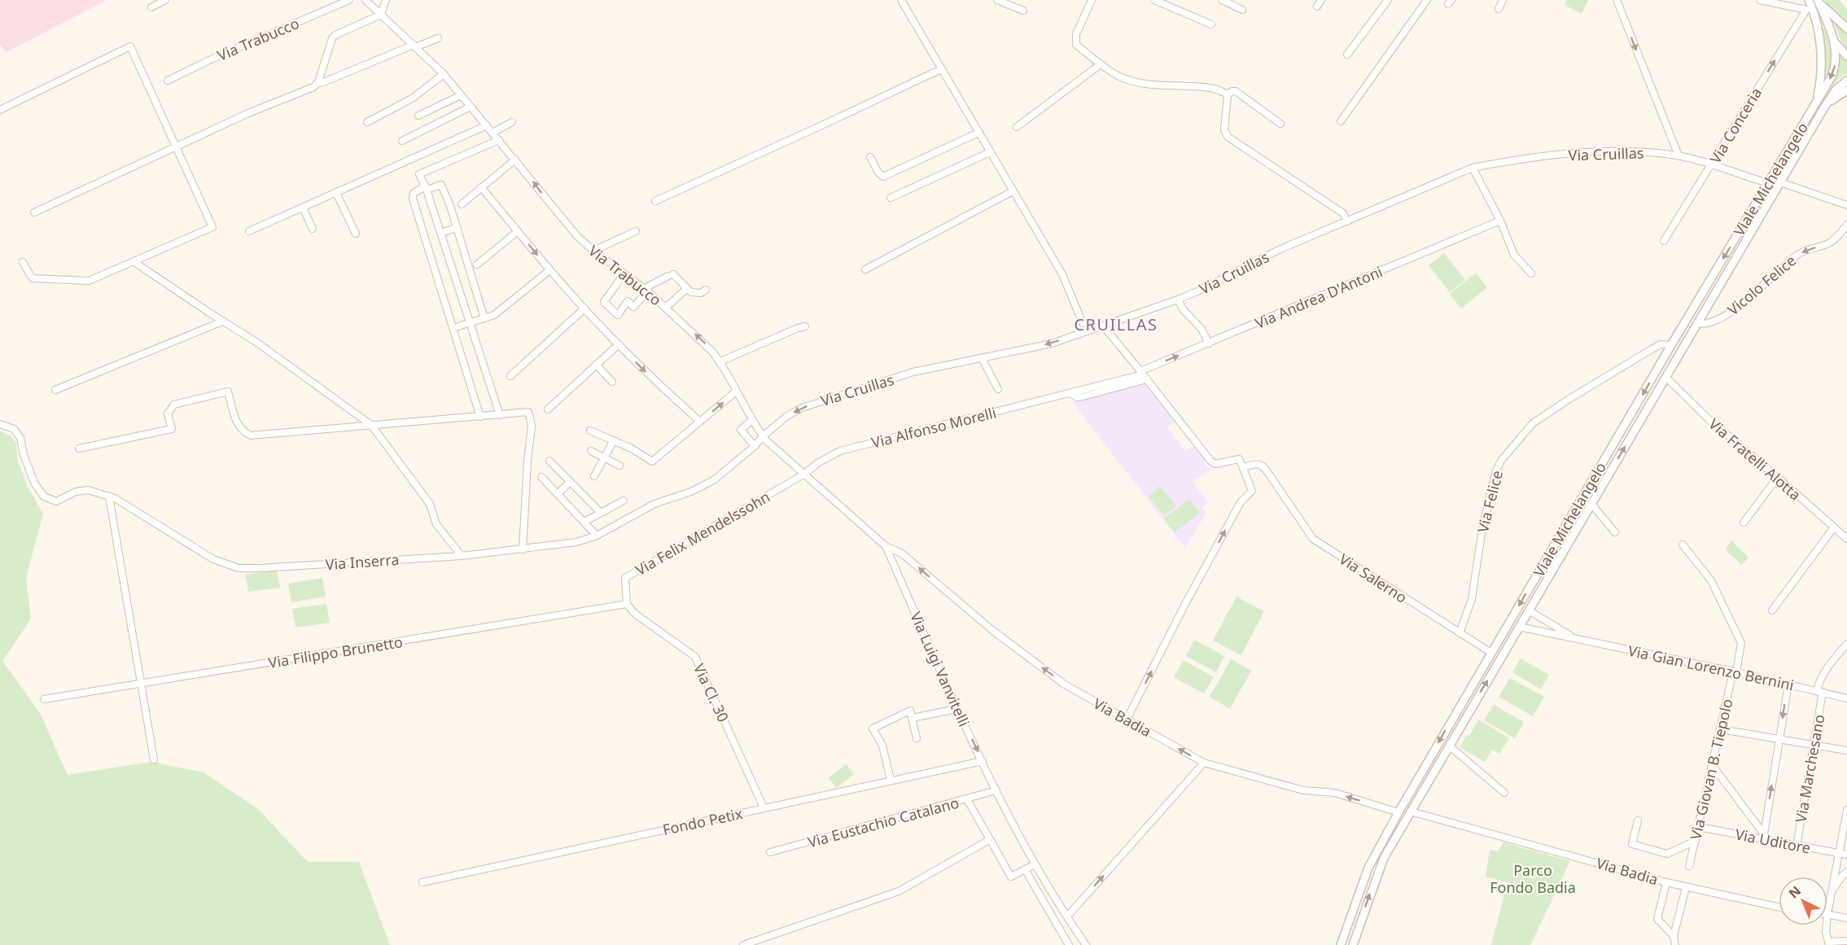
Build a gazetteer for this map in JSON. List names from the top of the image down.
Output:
{
  "streets": {
    "street": [
      "Via Trabucco",
      "Via Conceria",
      "Via Cruillas",
      "Viale Michelangelo",
      "Vicolo Felice",
      "Via Andrea D'Antoni",
      "Via Alfonso Morelli",
      "Via Fratelli Alotta",
      "Via Felice",
      "Via Felix Mendelssohn",
      "Via Inserra",
      "Via Salerno",
      "Via Filippo Brunetto",
      "Via Gian Lorenzo Bernini",
      "Via Luigi Vanvitelli",
      "Via Cl. 30",
      "Via Badia",
      "Via Marchesano",
      "Via Giovan B. Tiepolo",
      "Fondo Petix",
      "Via Eustachio Catalano",
      "Via Uditore"
    ]
  },
  "crossings": [
    ["Via Trabucco", "Via Cruillas"],
    ["Via Trabucco", "Via Alfonso Morelli"],
    ["Via Trabucco", "Via Felix Mendelssohn"],
    ["Via Trabucco", "Via Inserra"],
    ["Via Trabucco", "Via Luigi Vanvitelli"],
    ["Via Trabucco", "Via Badia"],
    ["Via Conceria", "Via Cruillas"],
    ["Via Cruillas", "Viale Michelangelo"],
    ["Via Cruillas", "Via Inserra"],
    ["Via Cruillas", "Via Salerno"],
    ["Viale Michelangelo", "Vicolo Felice"],
    ["Viale Michelangelo", "Via Fratelli Alotta"],
    ["Viale Michelangelo", "Via Felice"],
    ["Viale Michelangelo", "Via Salerno"],
    ["Viale Michelangelo", "Via Gian Lorenzo Bernini"],
    ["Viale Michelangelo", "Via Badia"],
    ["Via Andrea D'Antoni", "Via Alfonso Morelli"],
    ["Via Andrea D'Antoni", "Via Salerno"],
    ["Via Alfonso Morelli", "Via Felix Mendelssohn"],
    ["Via Alfonso Morelli", "Via Salerno"],
    ["Via Felice", "Via Salerno"],
    ["Via Felix Mendelssohn", "Via Filippo Brunetto"],
    ["Via Felix Mendelssohn", "Via Cl. 30"],
    ["Via Filippo Brunetto", "Via Cl. 30"],
    ["Via Gian Lorenzo Bernini", "Via Marchesano"],
    ["Via Gian Lorenzo Bernini", "Via Giovan B. Tiepolo"],
    ["Via Luigi Vanvitelli", "Via Badia"],
    ["Via Luigi Vanvitelli", "Fondo Petix"],
    ["Via Luigi Vanvitelli", "Via Eustachio Catalano"],
    ["Via Cl. 30", "Fondo Petix"],
    ["Via Marchesano", "Via Uditore"],
    ["Via Giovan B. Tiepolo", "Via Uditore"]
  ],
  "one_way": ["Via Conceria", "Vicolo Felice", "Via Badia"],
  "districts": ["CRUILLAS"],
  "parks": ["Parco Fondo Badia"],
  "north": "top left"
}
